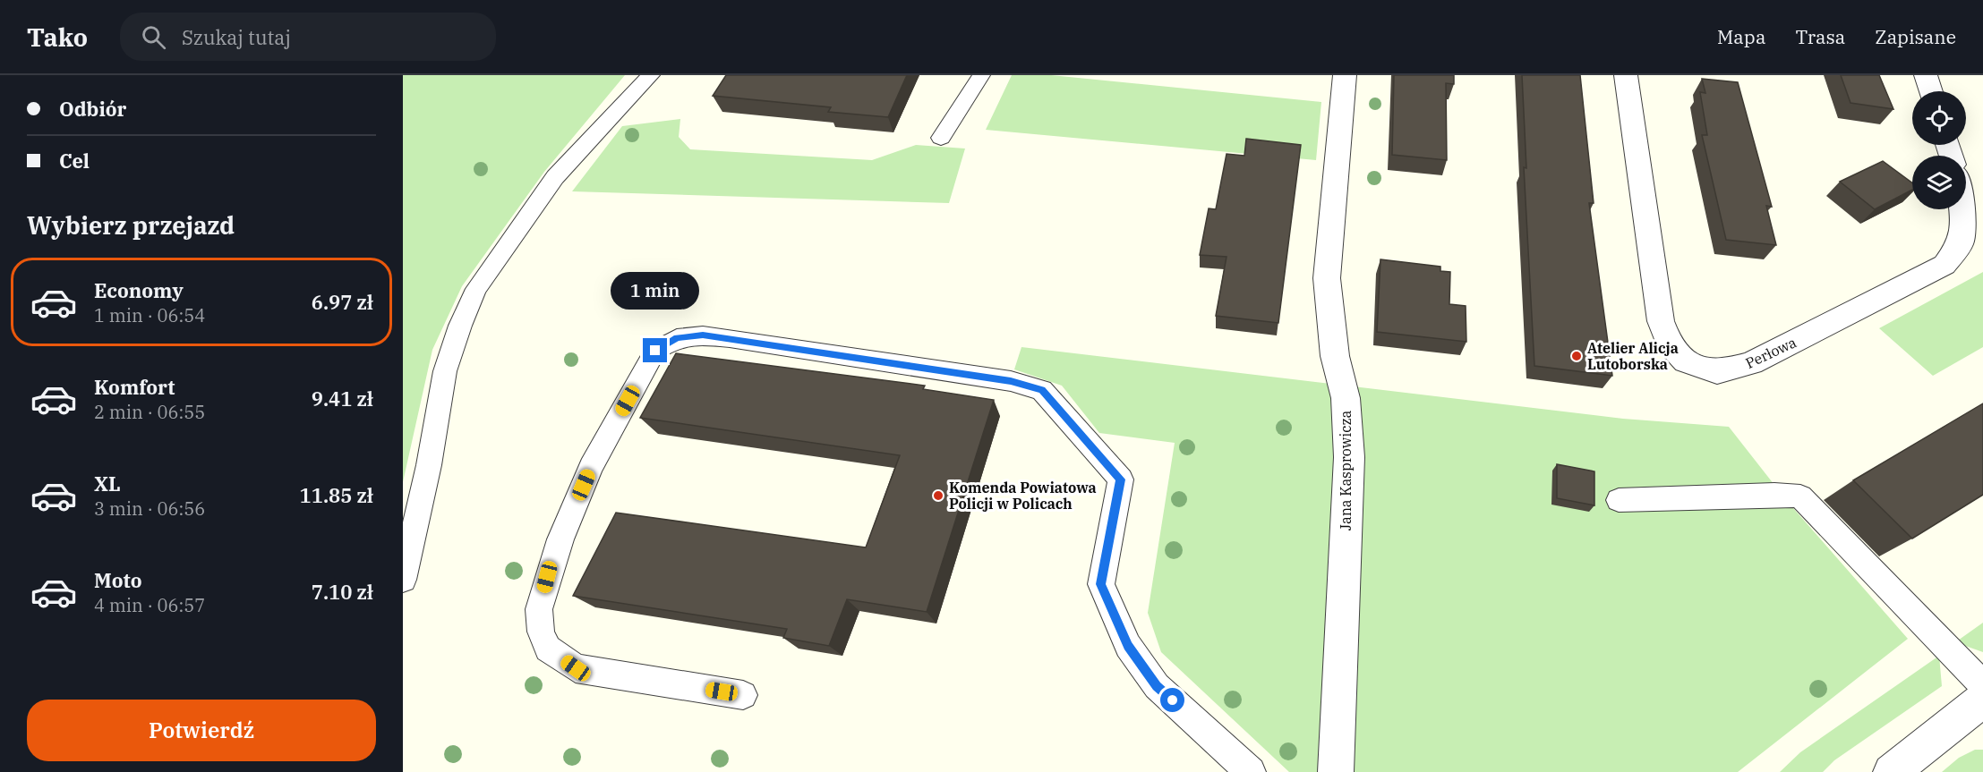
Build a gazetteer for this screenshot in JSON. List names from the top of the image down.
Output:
{
  "streets": {
    "street": ["Perłowa", "Jana Kasprowicza"]
  },
  "places": ["Atelier Alicja Lutoborska", "Komenda Powiatowa Policji w Policach"],
  "page": {
    "header": "Tako",
    "search": "Szukaj tutaj",
    "nav": ["Mapa", "Trasa", "Zapisane"],
    "banner": ["Odbiór", "Cel"],
    "heading": "Wybierz przejazd",
    "list": [
      {
        "name": "Economy",
        "note": "1 min · 06:54",
        "value": "6.97 zł"
      },
      {
        "name": "Komfort",
        "note": "2 min · 06:55",
        "value": "9.41 zł"
      },
      {
        "name": "XL",
        "note": "3 min · 06:56",
        "value": "11.85 zł"
      },
      {
        "name": "Moto",
        "note": "4 min · 06:57",
        "value": "7.10 zł"
      }
    ],
    "bubble": "1 min",
    "buttons": "Potwierdź"
  }
}
